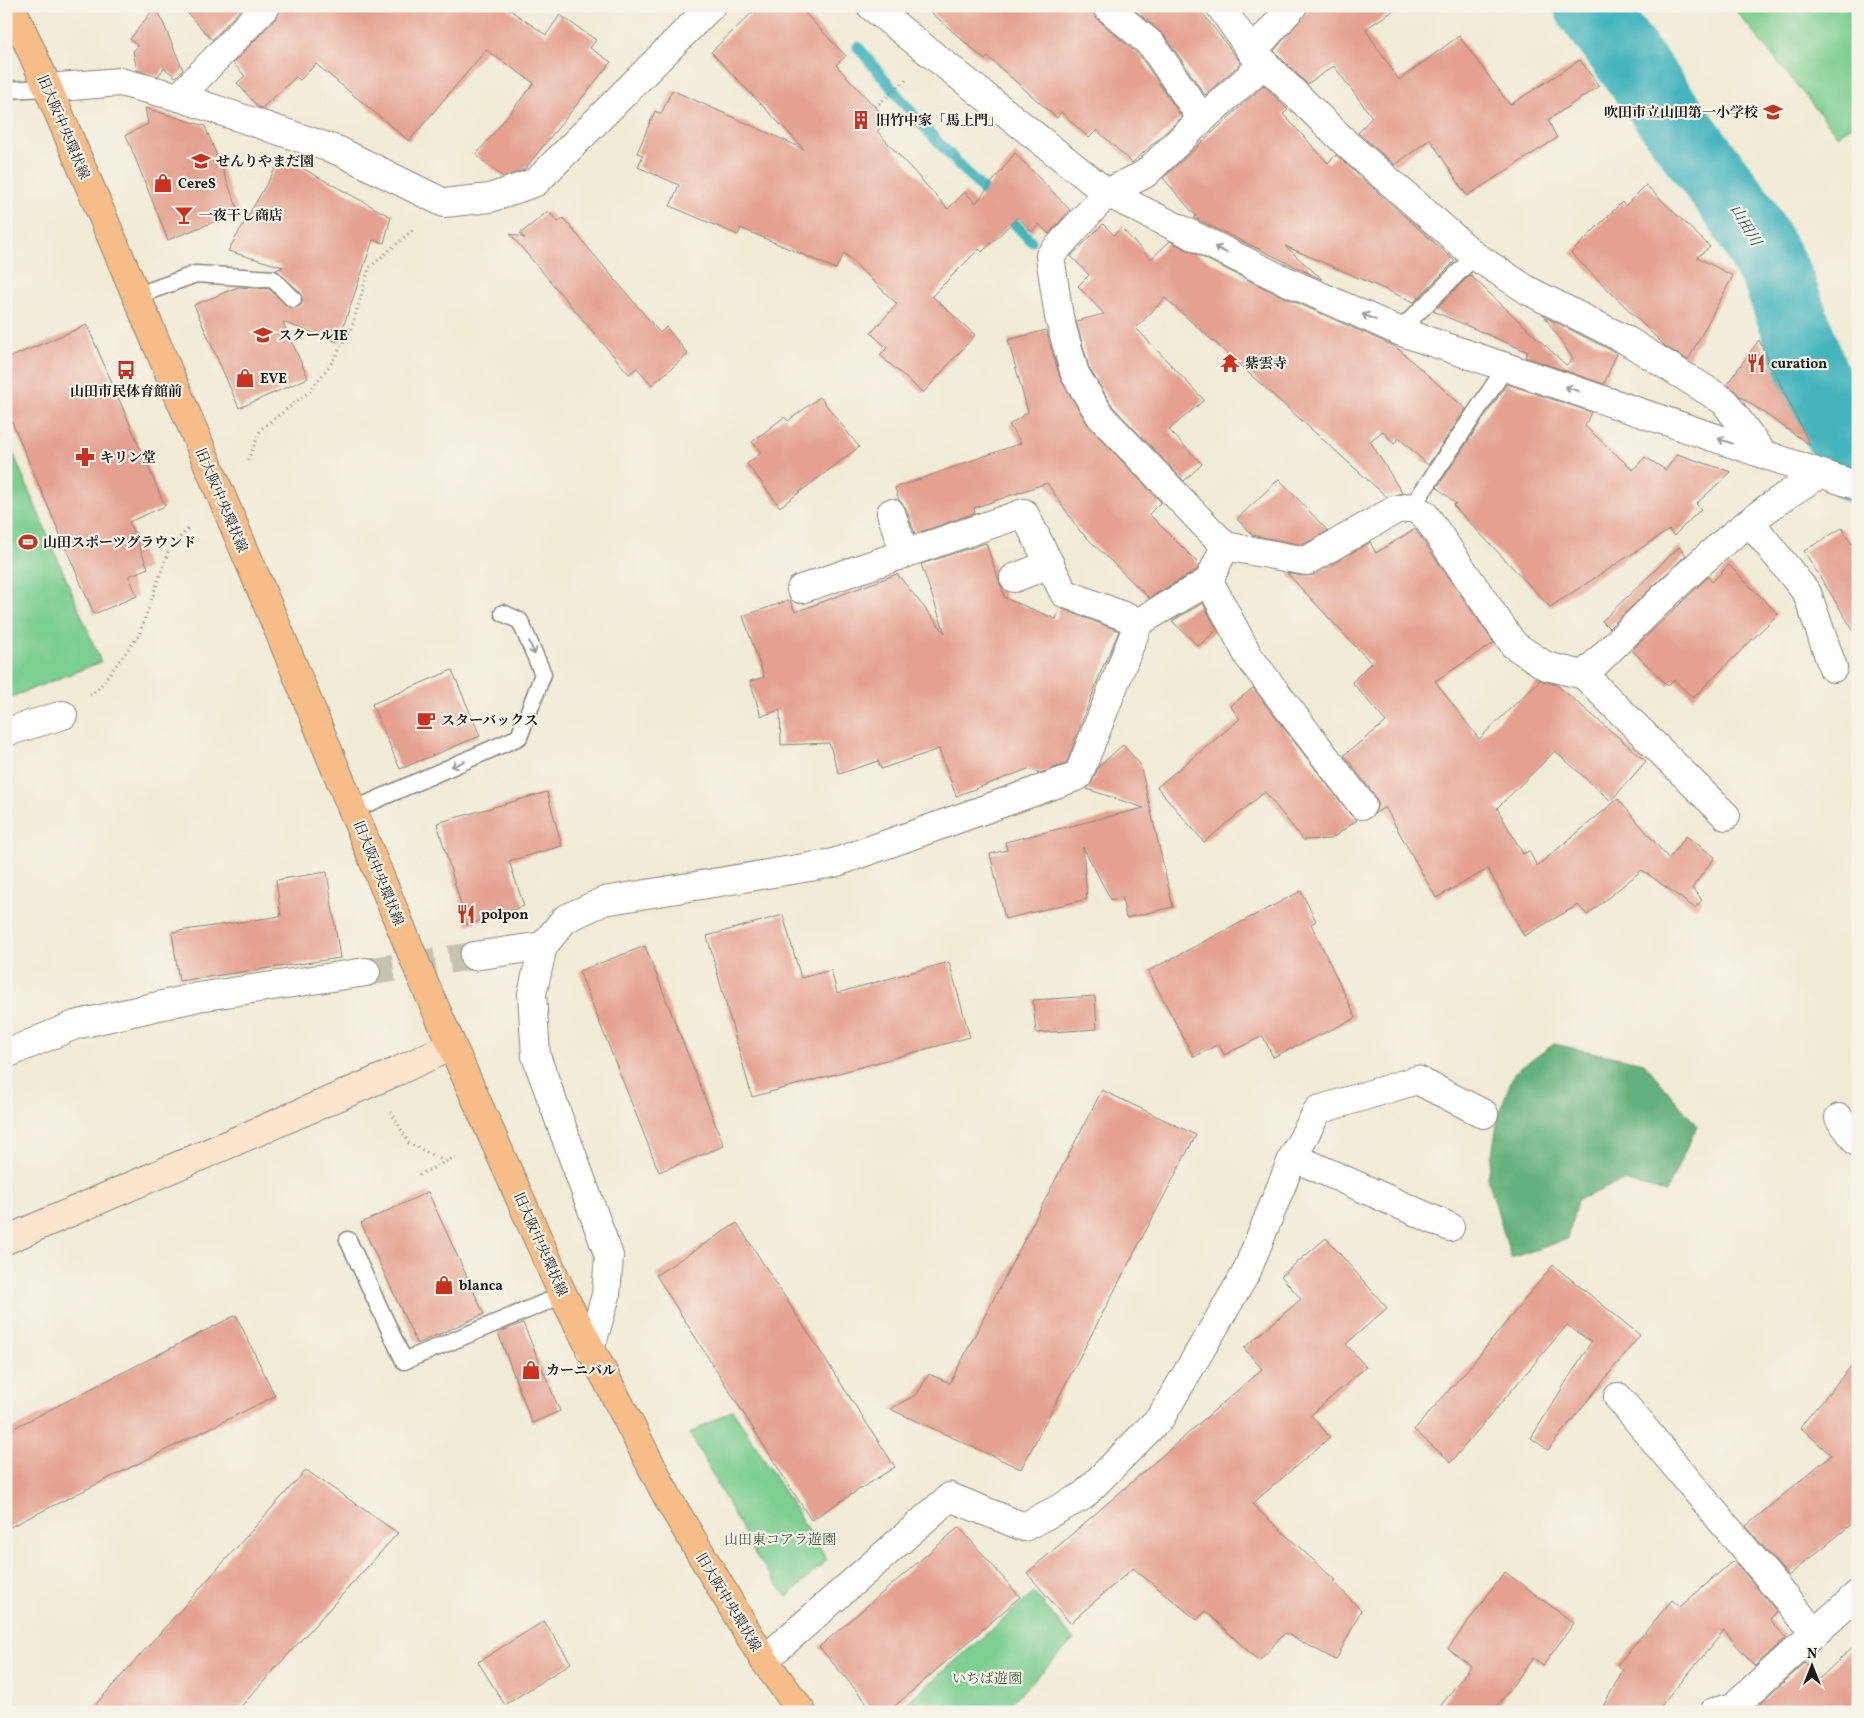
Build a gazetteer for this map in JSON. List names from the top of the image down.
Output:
{
  "streets": {
    "main road": ["旧大阪中央環状線"]
  },
  "water": ["山田川"],
  "parks": ["山田東コアラ遊園", "いちば遊園"],
  "places": {
    "school or university": ["吹田市立山田第一小学校", "せんりやまだ園", "スクールIE"],
    "building": ["旧竹中家「馬上門」"],
    "shop": [
      "CereS",
      "EVE",
      "blanca",
      "カーニバル"
    ],
    "bar": ["一夜干し商店"],
    "temple": ["紫雲寺"],
    "restaurant": ["curation", "polpon"],
    "bus stop": ["山田市民体育館前"],
    "pharmacy": ["キリン堂"],
    "sports": ["山田スポーツグラウンド"],
    "cafe": ["スターバックス"]
  },
  "north": "top"
}
